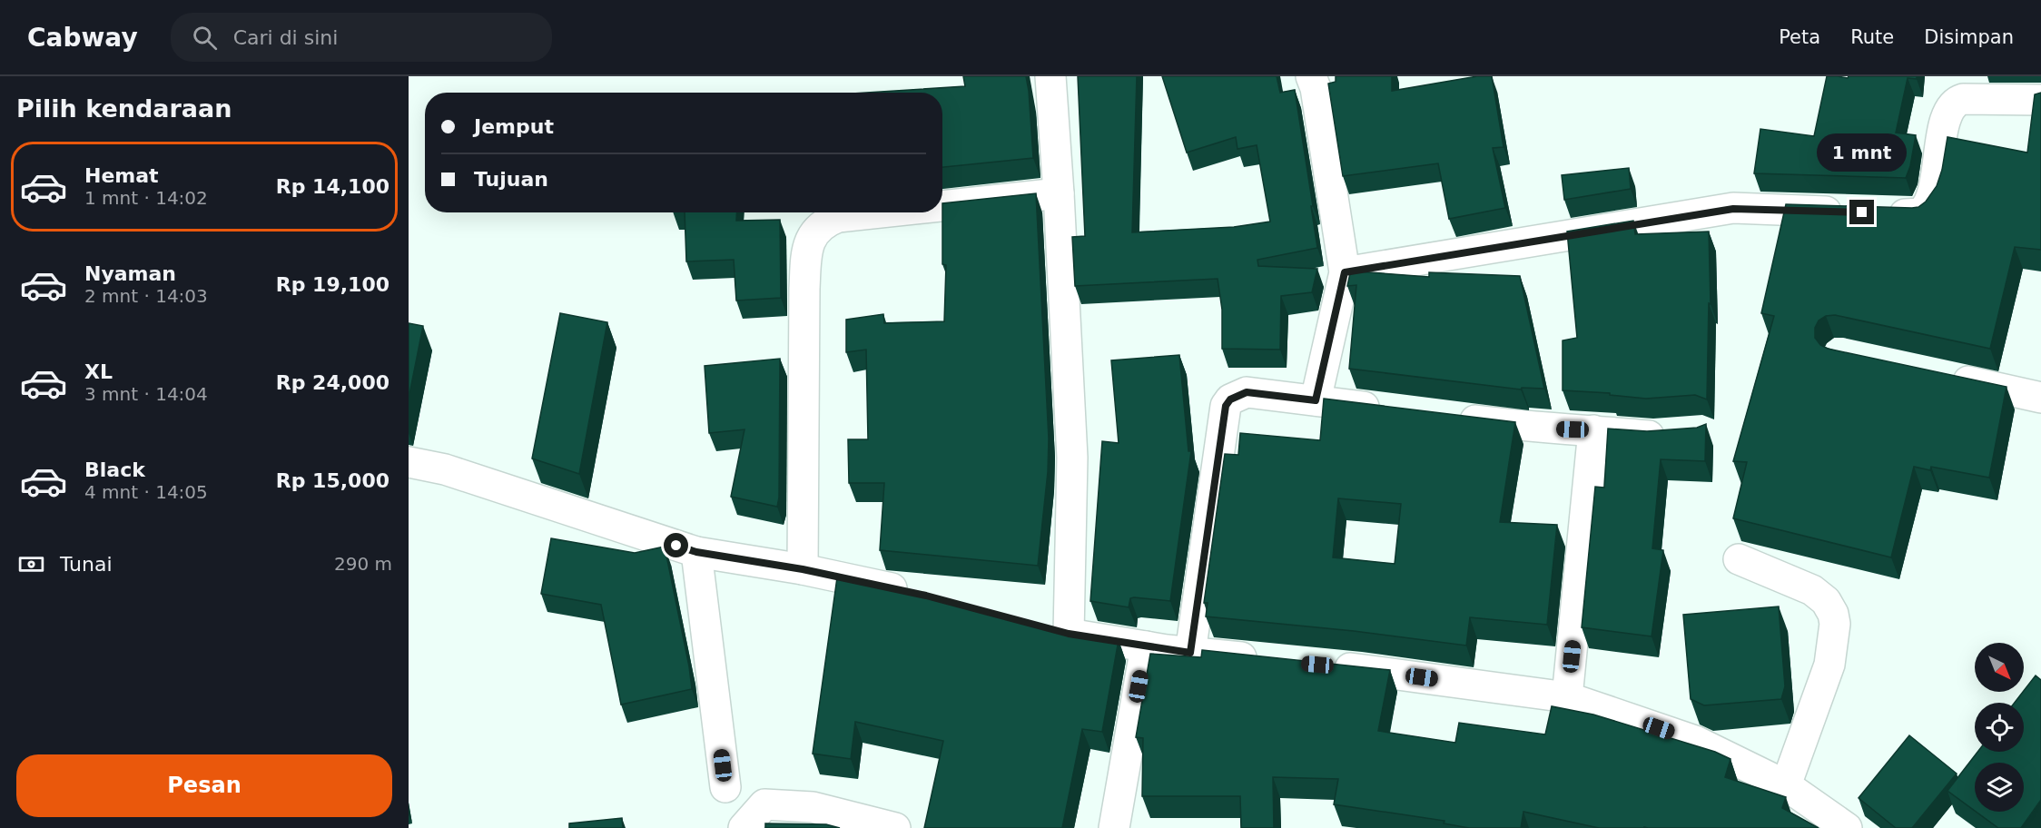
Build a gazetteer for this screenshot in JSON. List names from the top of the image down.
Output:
{
  "north": "bottom right",
  "page": {
    "header": "Cabway",
    "search": "Cari di sini",
    "nav": ["Peta", "Rute", "Disimpan"],
    "heading": "Pilih kendaraan",
    "banner": ["Jemput", "Tujuan"],
    "bubble": "1 mnt",
    "list": [
      {
        "name": "Hemat",
        "note": "1 mnt · 14:02",
        "value": "Rp 14,100"
      },
      {
        "name": "Nyaman",
        "note": "2 mnt · 14:03",
        "value": "Rp 19,100"
      },
      {
        "name": "XL",
        "note": "3 mnt · 14:04",
        "value": "Rp 24,000"
      },
      {
        "name": "Black",
        "note": "4 mnt · 14:05",
        "value": "Rp 15,000"
      }
    ],
    "pay": ["Tunai", "290 m"],
    "buttons": "Pesan"
  }
}
